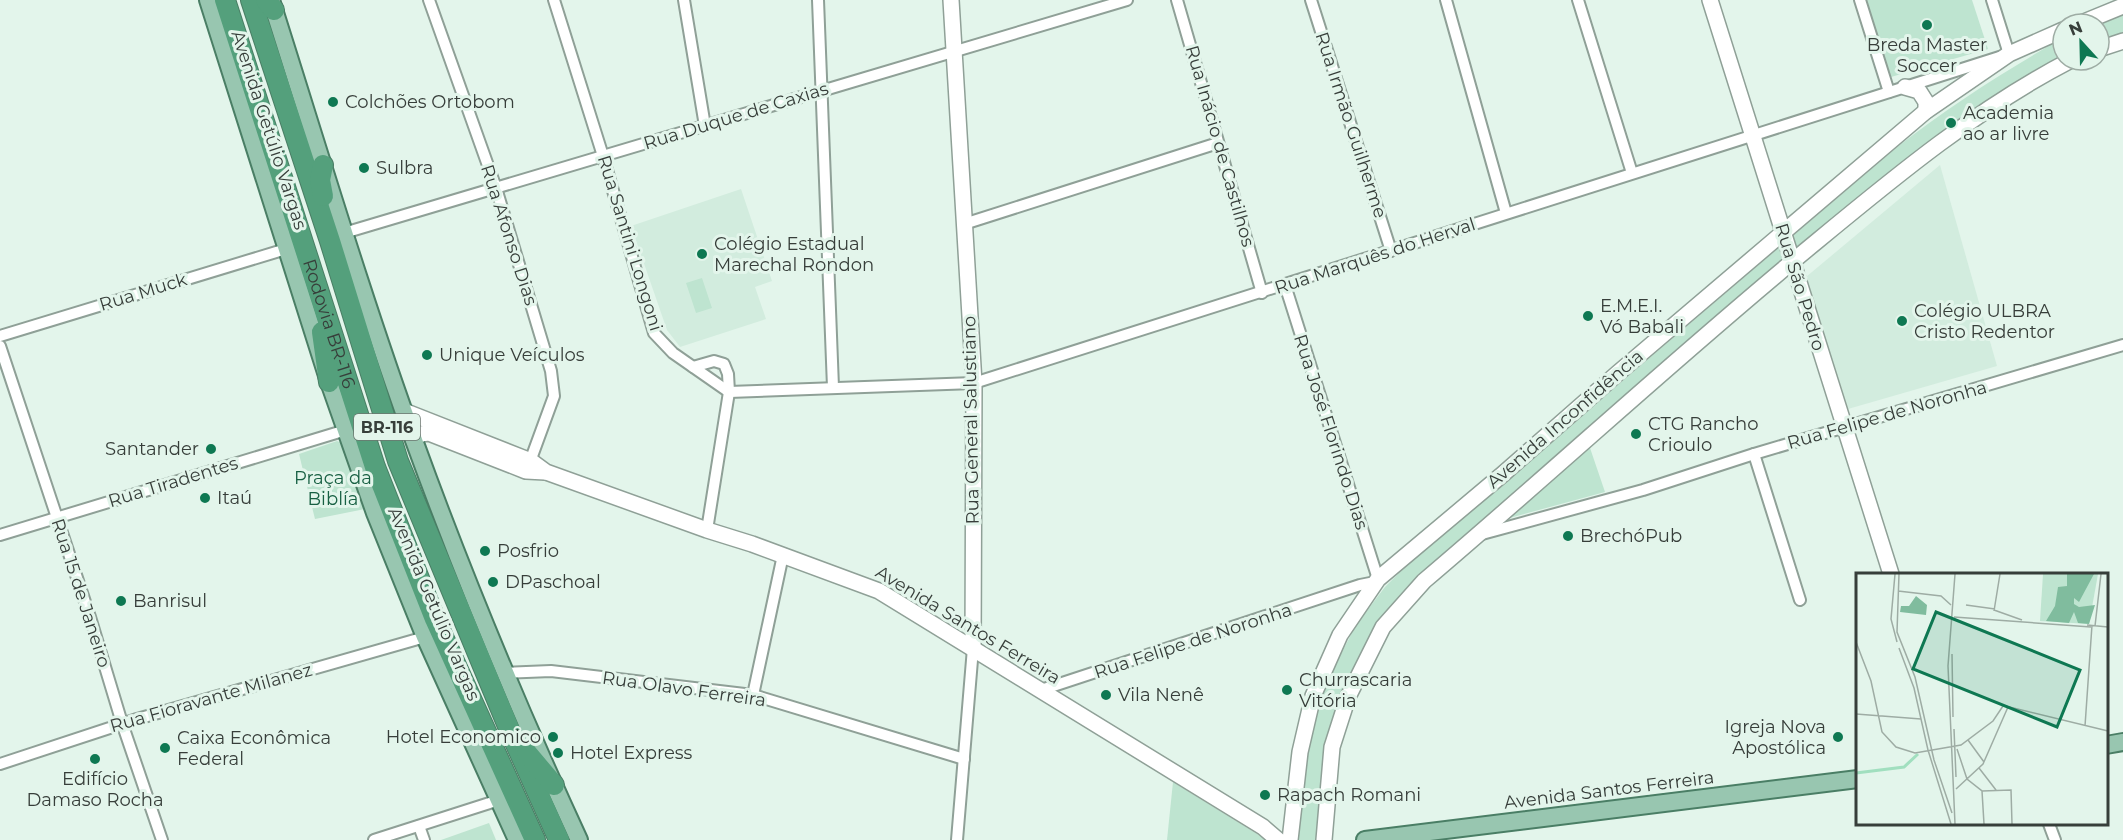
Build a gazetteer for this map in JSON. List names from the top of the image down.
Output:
{
  "streets": {
    "highway": ["Rodovia BR-116", "BR-116"],
    "main road": ["Avenida Getúlio Vargas", "Avenida Santos Ferreira"],
    "street": [
      "Rua Duque de Caxias",
      "Rua Irmão Guilherme",
      "Rua Inácio de Castilhos",
      "Rua Afonso Dias",
      "Rua Santini Longoni",
      "Rua Marquês do Herval",
      "Rua São Pedro",
      "Rua Muck",
      "Rua Felipe de Noronha",
      "Avenida Inconfidência",
      "Rua General Salustiano",
      "Rua José Florindo Dias",
      "Rua Tiradentes",
      "Rua 15 de Janeiro",
      "Rua Olavo Ferreira",
      "Rua Fioravante Milanez"
    ]
  },
  "crossings": [
    ["Rua Duque de Caxias", "Rua Afonso Dias"],
    ["Rua Duque de Caxias", "Rua Santini Longoni"],
    ["Rua Duque de Caxias", "Rua General Salustiano"],
    ["Rua Irmão Guilherme", "Rua Marquês do Herval"],
    ["Avenida Getúlio Vargas", "Rua Muck"],
    ["Avenida Getúlio Vargas", "BR-116"],
    ["Avenida Getúlio Vargas", "Rua Tiradentes"],
    ["Avenida Getúlio Vargas", "Rua Fioravante Milanez"],
    ["Rua Inácio de Castilhos", "Rua Marquês do Herval"],
    ["Rua Afonso Dias", "Avenida Santos Ferreira"],
    ["Rua Santini Longoni", "Rua Marquês do Herval"],
    ["Rua Marquês do Herval", "Rua São Pedro"],
    ["Rua Marquês do Herval", "Avenida Inconfidência"],
    ["Rua Marquês do Herval", "Rua General Salustiano"],
    ["Rua Marquês do Herval", "Rua José Florindo Dias"],
    ["Rua São Pedro", "Rua Felipe de Noronha"],
    ["Rua São Pedro", "Avenida Inconfidência"],
    ["Rodovia BR-116", "BR-116"],
    ["Rua Felipe de Noronha", "Avenida Inconfidência"],
    ["Rua Felipe de Noronha", "Rua José Florindo Dias"],
    ["Rua Felipe de Noronha", "Avenida Santos Ferreira"],
    ["Avenida Inconfidência", "Rua José Florindo Dias"],
    ["Rua General Salustiano", "Avenida Santos Ferreira"],
    ["Rua General Salustiano", "Rua Olavo Ferreira"],
    ["Rua Tiradentes", "Rua 15 de Janeiro"],
    ["Rua 15 de Janeiro", "Rua Fioravante Milanez"]
  ],
  "parks": ["Praça da Biblía"],
  "places": [
    "Breda Master Soccer",
    "Colchões Ortobom",
    "Academia ao ar livre",
    "Sulbra",
    "Colégio Estadual Marechal Rondon",
    "E.M.E.I. Vó Babali",
    "Colégio ULBRA Cristo Redentor",
    "Unique Veículos",
    "CTG Rancho Crioulo",
    "Santander",
    "Itaú",
    "BrechóPub",
    "Posfrio",
    "DPaschoal",
    "Banrisul",
    "Churrascaria Vitória",
    "Vila Nenê",
    "Hotel Economico",
    "Igreja Nova Apostólica",
    "Caixa Econômica Federal",
    "Hotel Express",
    "Edifício Damaso Rocha",
    "Rapach Romani"
  ],
  "north": "top"
}
